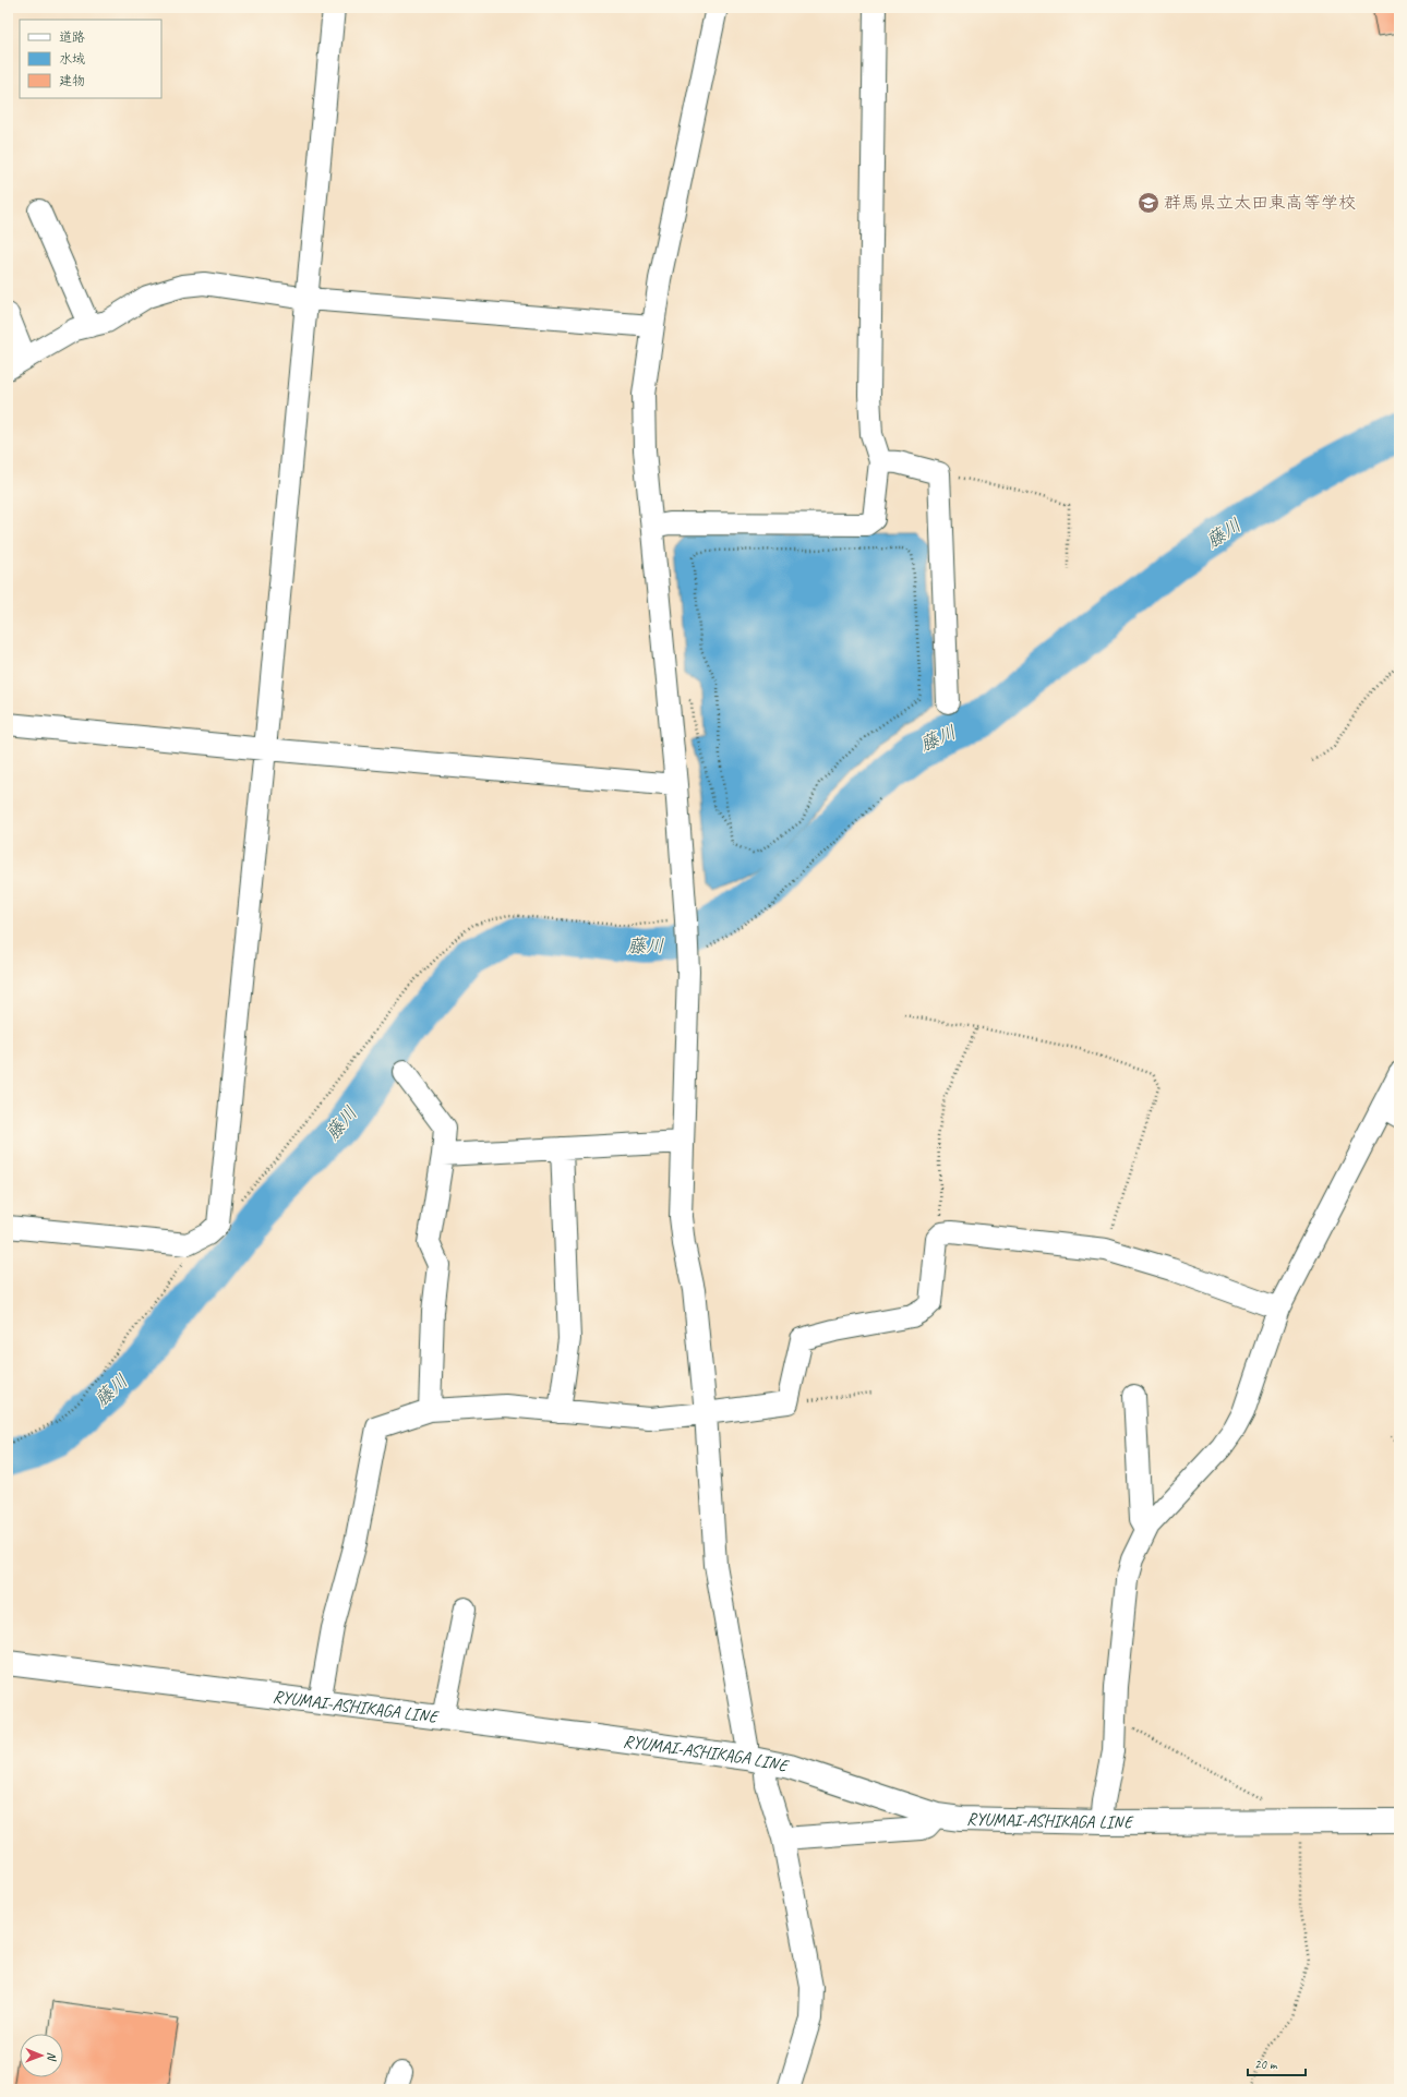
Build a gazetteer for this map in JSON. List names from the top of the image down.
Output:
{
  "streets": {
    "main road": ["RYUMAI-ASHIKAGA LINE"]
  },
  "water": ["藤川"],
  "places": {
    "school or university": ["群馬県立太田東高等学校"]
  },
  "legend": ["道路", "水域", "建物"],
  "scale_bar": "20 m",
  "north": "right"
}
